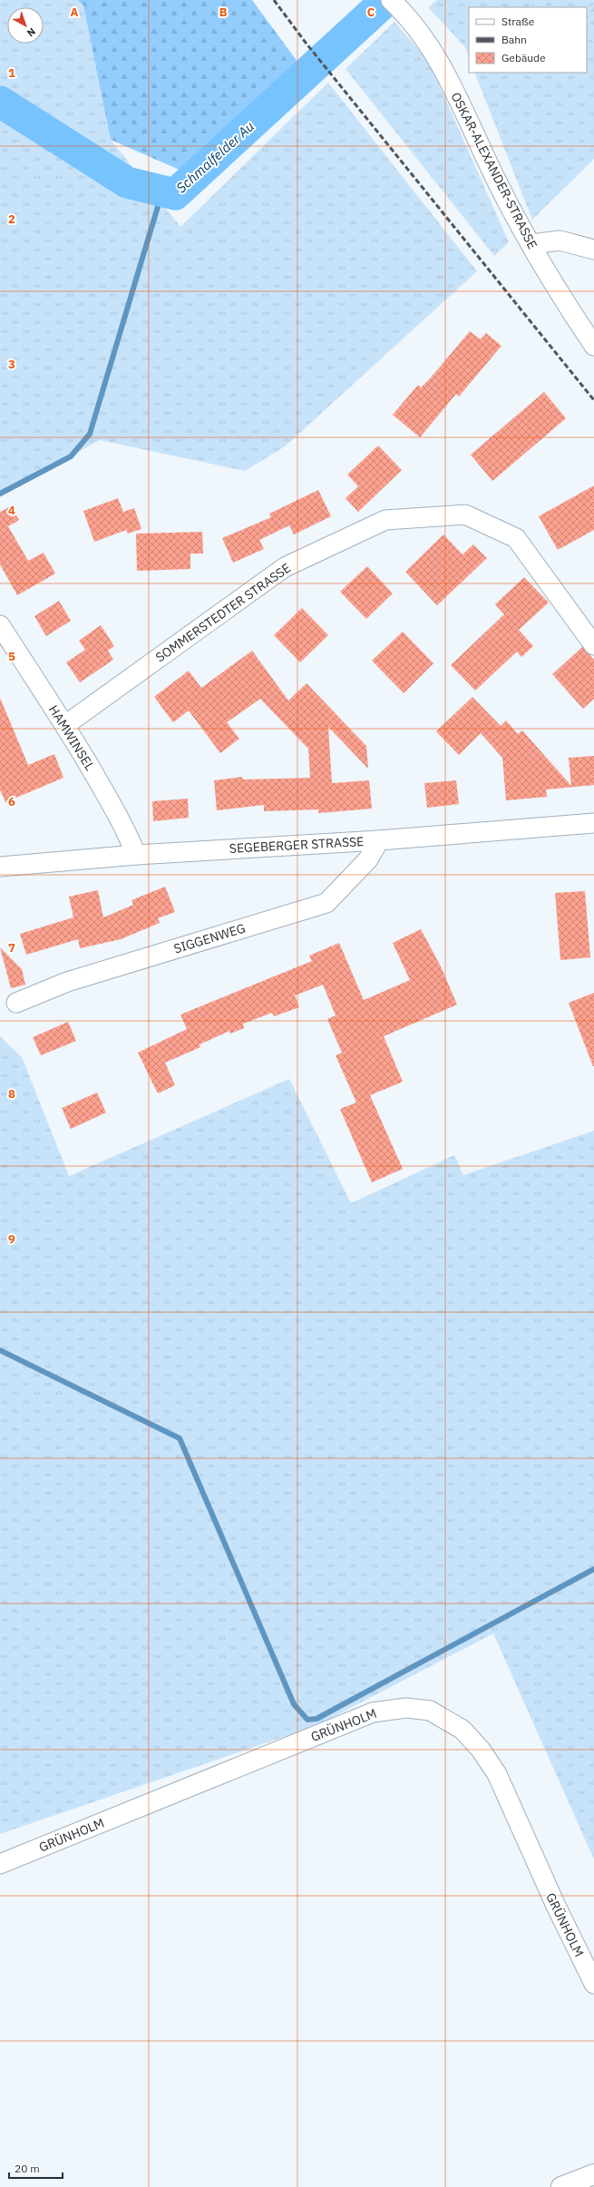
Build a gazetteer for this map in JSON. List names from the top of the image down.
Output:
{
  "streets": {
    "street": [
      "OSKAR-ALEXANDER-STRASSE",
      "SOMMERSTEDTER STRASSE",
      "HAMWINSEL",
      "SEGEBERGER STRASSE",
      "SIGGENWEG",
      "GRÜNHOLM"
    ]
  },
  "crossings": [
    ["SOMMERSTEDTER STRASSE", "HAMWINSEL"],
    ["HAMWINSEL", "SEGEBERGER STRASSE"],
    ["SEGEBERGER STRASSE", "SIGGENWEG"]
  ],
  "water": ["Schmalfelder Au"],
  "legend": ["Straße", "Bahn", "Gebäude"],
  "scale_bar": "20 m",
  "north": "bottom right",
  "grid": {
    "columns": ["A", "B", "C"],
    "rows": [
      "1",
      "2",
      "3",
      "4",
      "5",
      "6",
      "7",
      "8",
      "9"
    ]
  }
}
